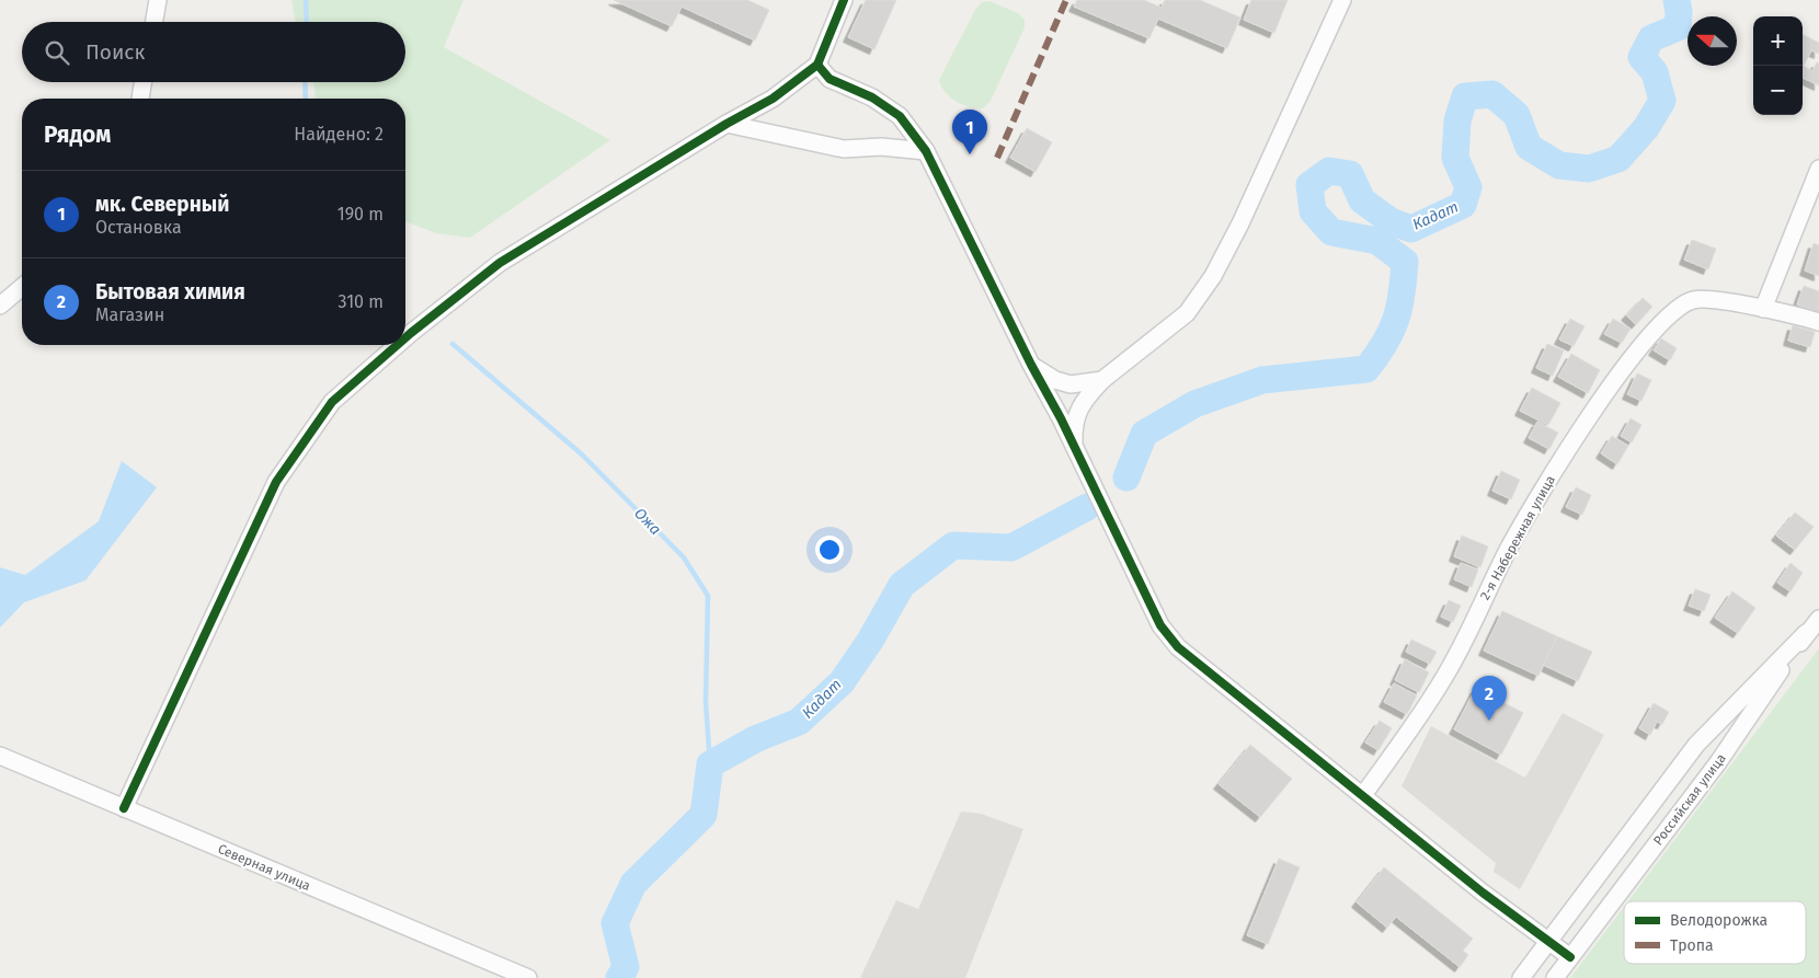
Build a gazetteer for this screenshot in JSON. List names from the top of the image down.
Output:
{
  "streets": {
    "street": ["2-я Набережная улица", "Российская улица", "Северная улица"]
  },
  "water": ["Кадат", "Ожа"],
  "legend": ["Велодорожка", "Тропа"],
  "north": "left",
  "page": {
    "map_buttons": ["+", "−"],
    "search": "Поиск",
    "heading": ["Рядом", "Найдено: 2"],
    "pins": ["1", "2"],
    "list": [
      {
        "mark": "1",
        "name": "мк. Северный",
        "note": "Остановка",
        "value": "190 m"
      },
      {
        "mark": "2",
        "name": "Бытовая химия",
        "note": "Магазин",
        "value": "310 m"
      }
    ]
  }
}
